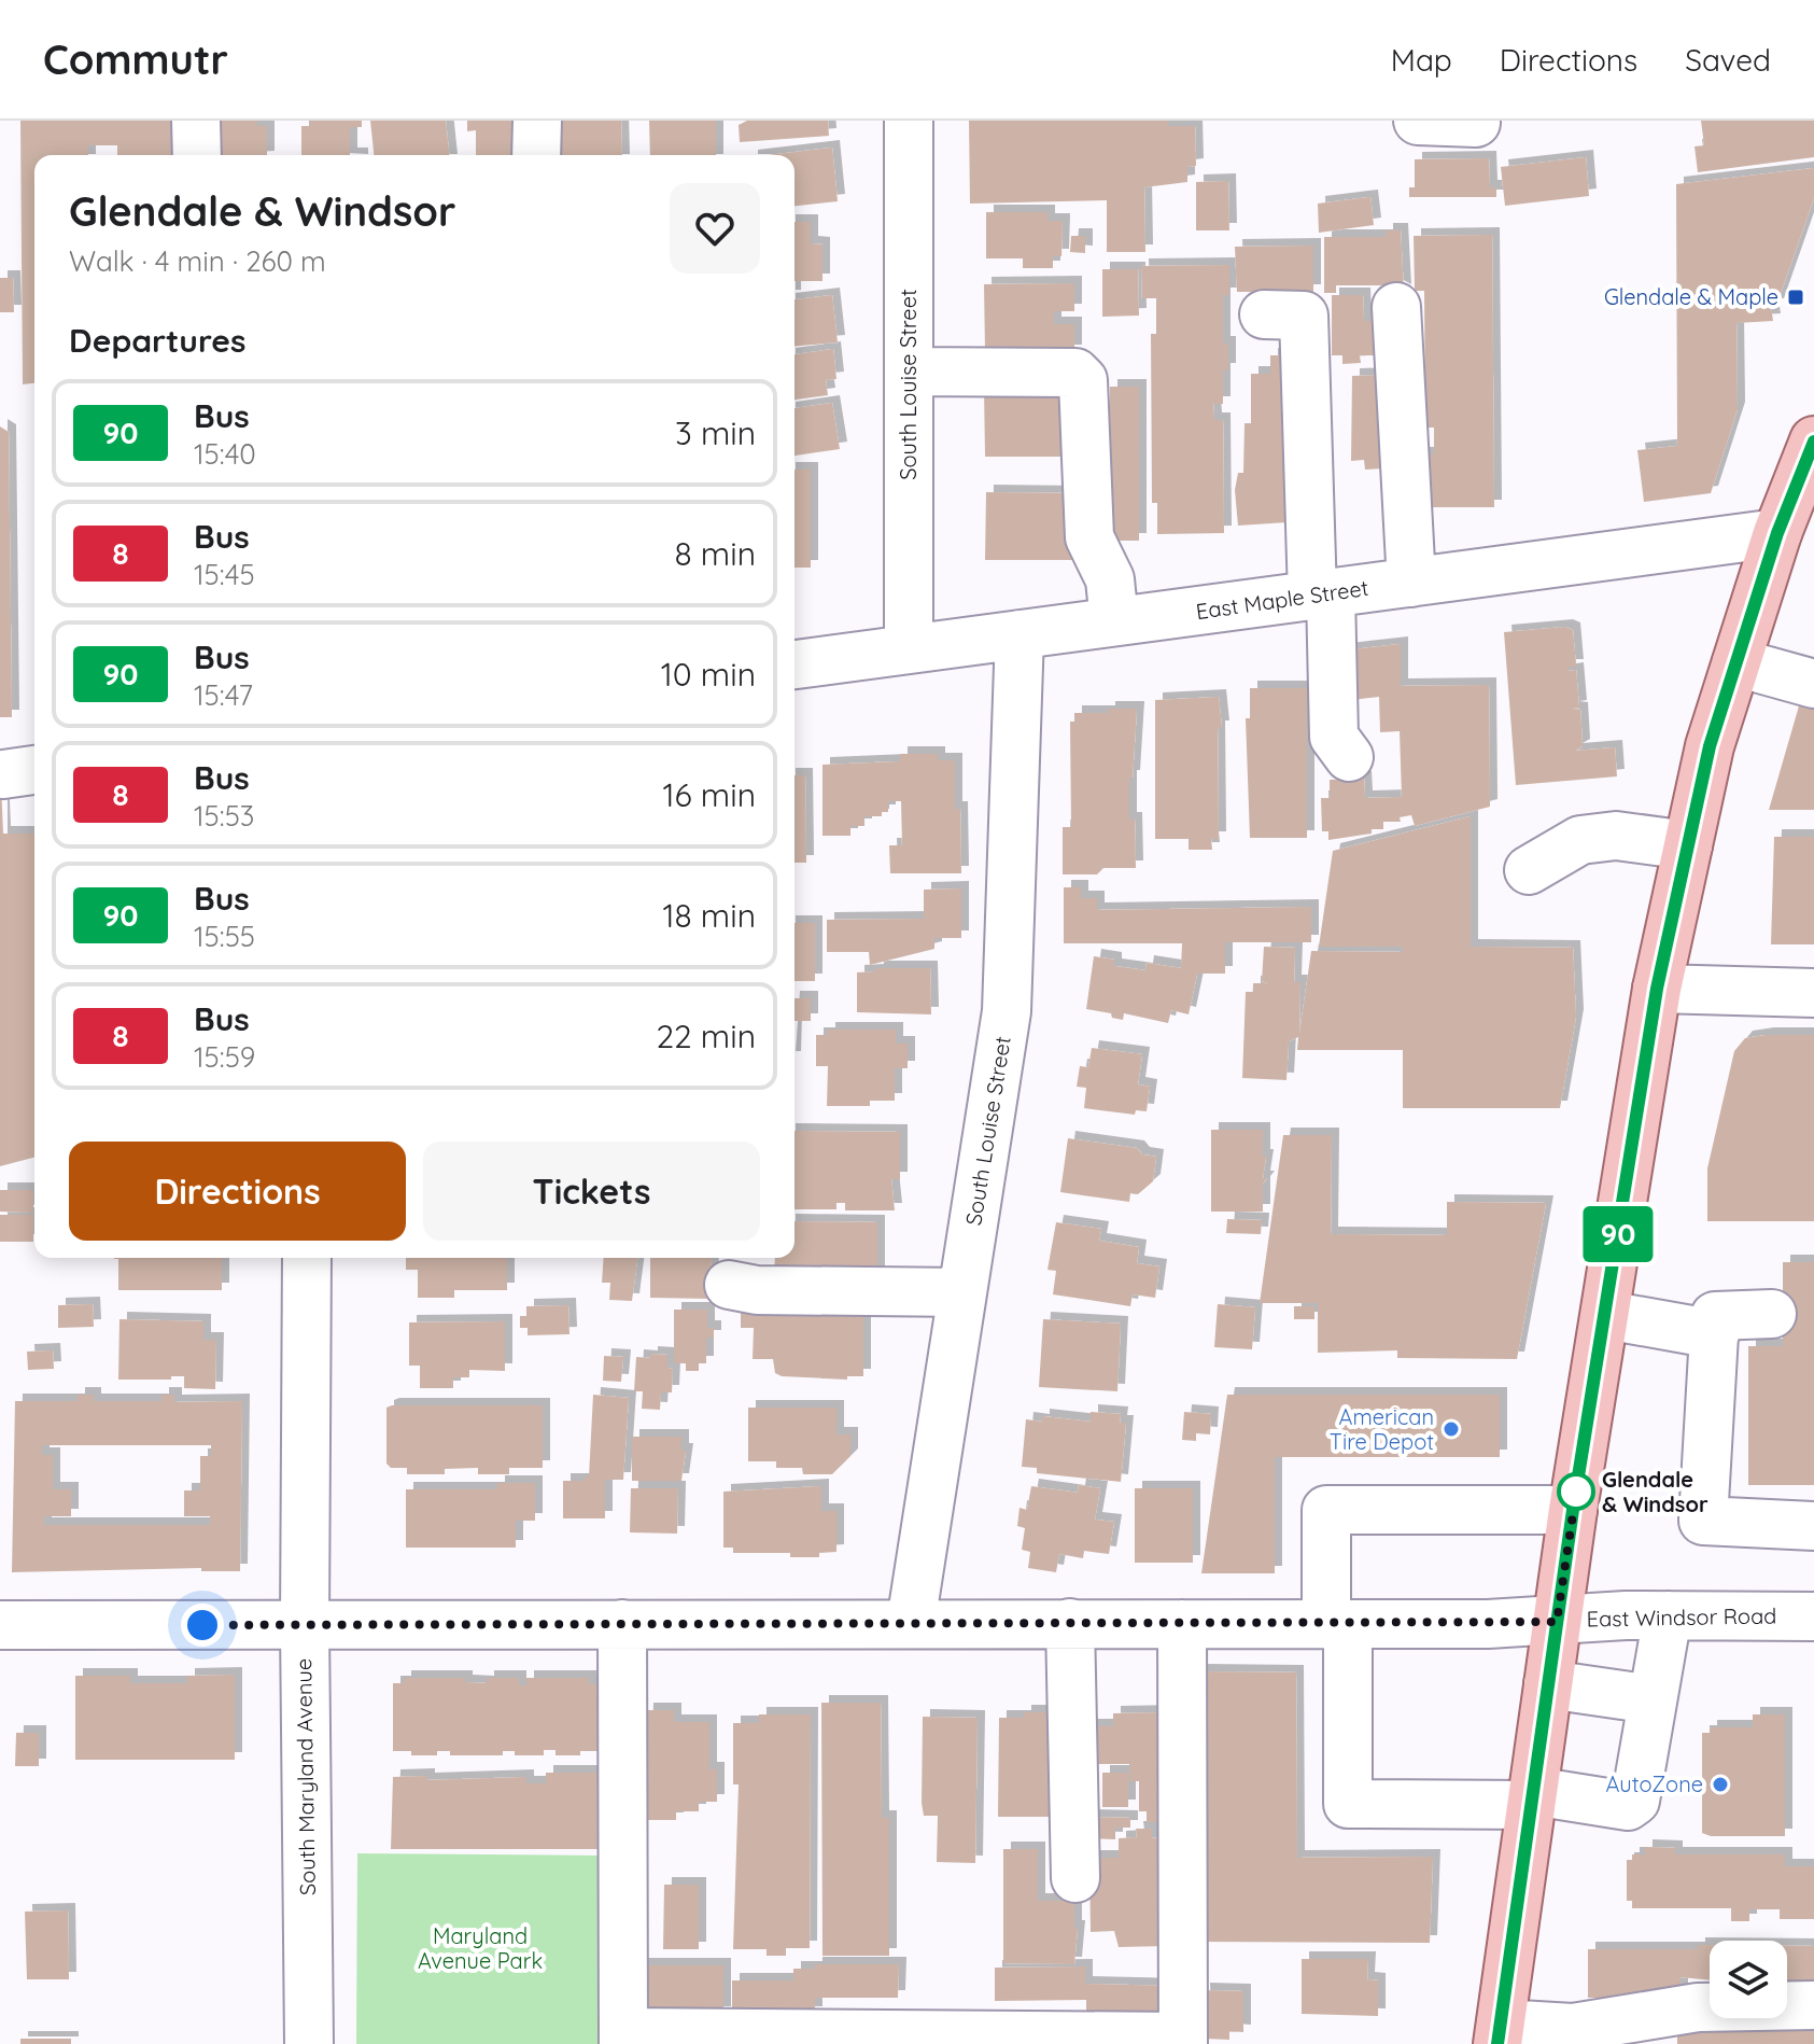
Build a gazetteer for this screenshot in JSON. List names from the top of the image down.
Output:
{
  "streets": {
    "street": [
      "South Louise Street",
      "East Maple Street",
      "East Windsor Road",
      "South Maryland Avenue"
    ]
  },
  "crossings": [
    ["South Louise Street", "East Maple Street"],
    ["South Louise Street", "East Windsor Road"],
    ["East Windsor Road", "South Maryland Avenue"]
  ],
  "parks": ["Maryland Avenue Park"],
  "places": {
    "transit": ["Glendale & Maple"],
    "other": ["American Tire Depot", "Glendale & Windsor", "AutoZone"]
  },
  "lines": ["bus line 90"],
  "page": {
    "header": "Commutr",
    "nav": ["Map", "Directions", "Saved"],
    "on_map": "90",
    "heading": [
      ["Glendale & Windsor", "Walk · 4 min · 260 m"],
      "Departures"
    ],
    "list": [
      {
        "mark": "90",
        "name": "Bus",
        "note": "15:40",
        "value": "3 min"
      },
      {
        "mark": "8",
        "name": "Bus",
        "note": "15:45",
        "value": "8 min"
      },
      {
        "mark": "90",
        "name": "Bus",
        "note": "15:47",
        "value": "10 min"
      },
      {
        "mark": "8",
        "name": "Bus",
        "note": "15:53",
        "value": "16 min"
      },
      {
        "mark": "90",
        "name": "Bus",
        "note": "15:55",
        "value": "18 min"
      },
      {
        "mark": "8",
        "name": "Bus",
        "note": "15:59",
        "value": "22 min"
      }
    ],
    "buttons": ["Directions", "Tickets"]
  }
}
